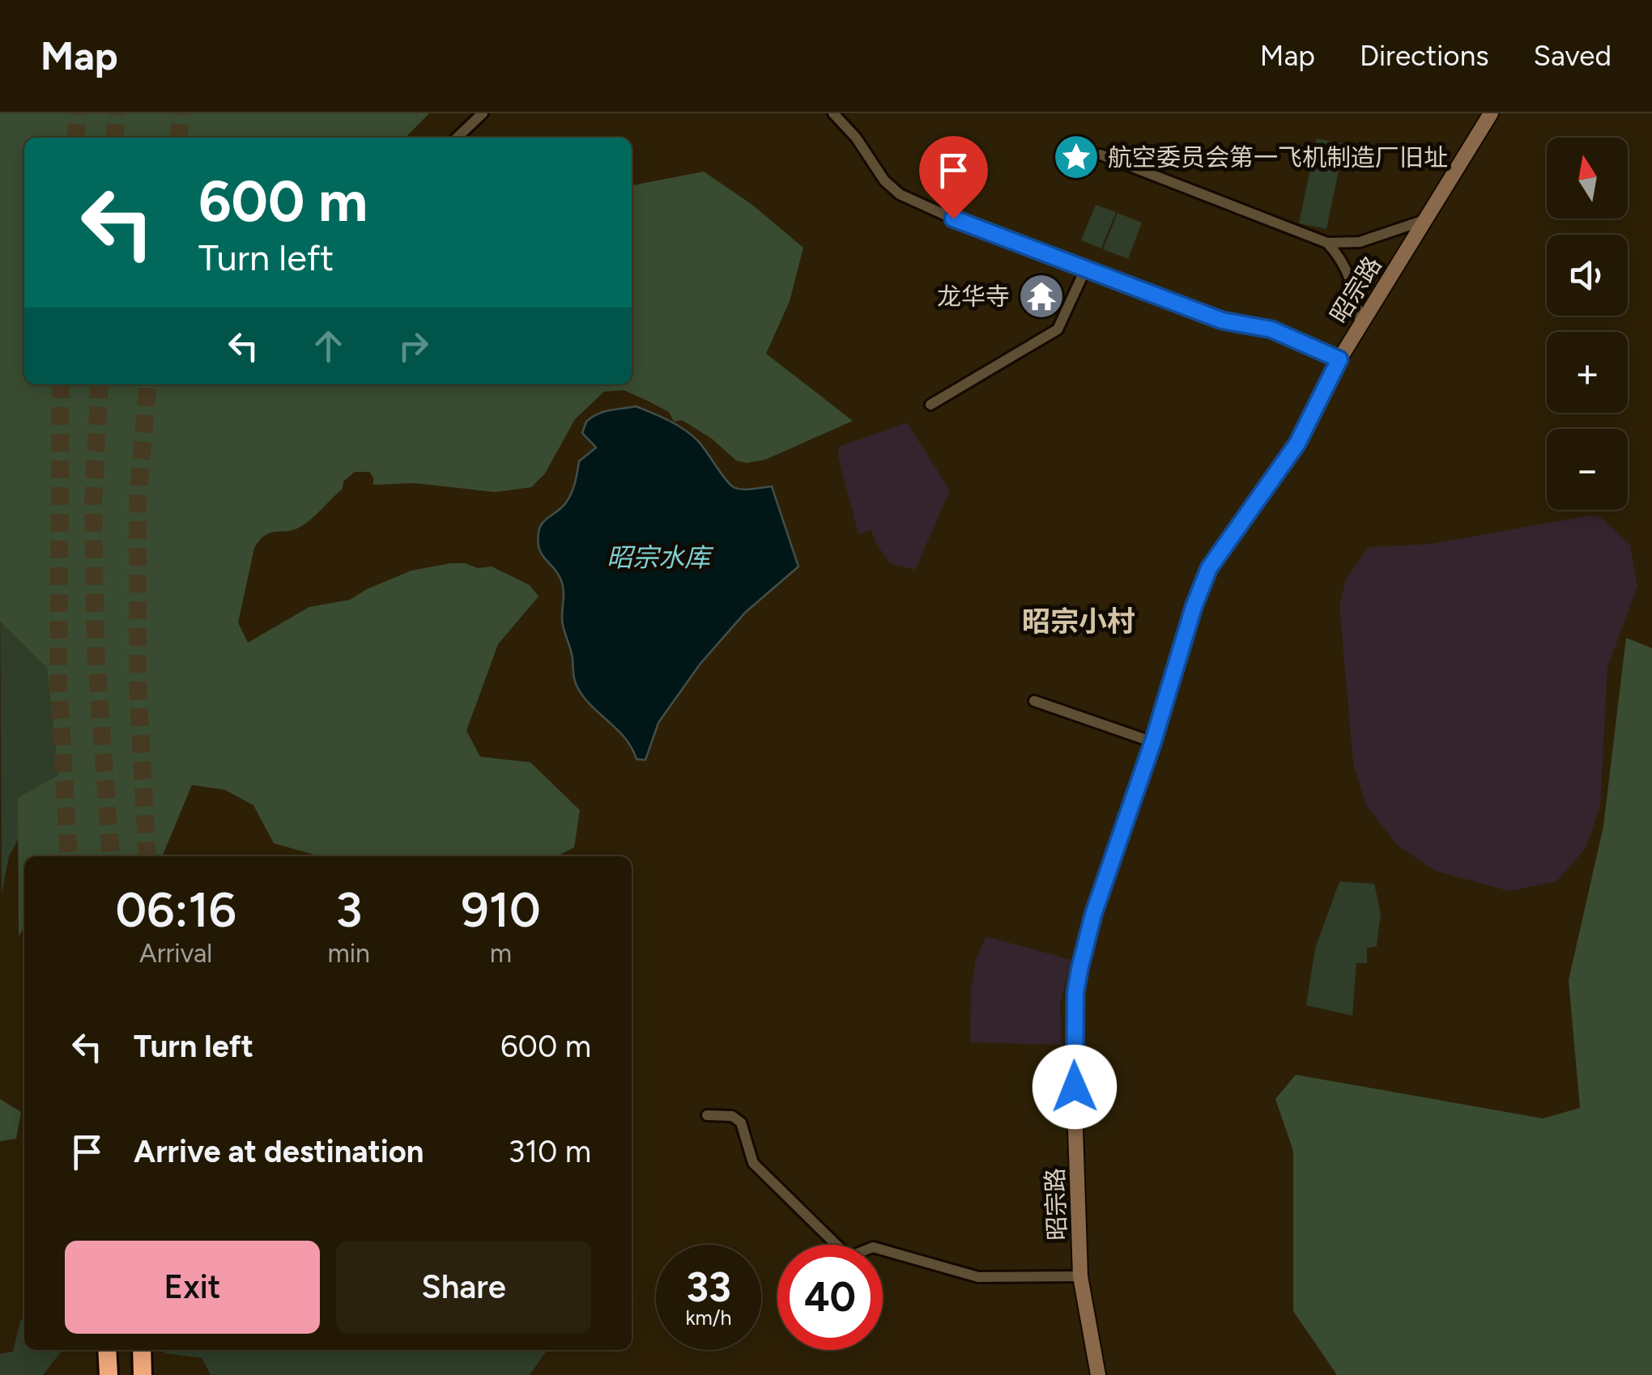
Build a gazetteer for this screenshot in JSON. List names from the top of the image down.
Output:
{
  "streets": {
    "street": ["昭宗路"]
  },
  "districts": ["昭宗小村"],
  "water": ["昭宗水库"],
  "places": {
    "place": ["航空委员会第一飞机制造厂旧址"],
    "temple": ["龙华寺"]
  },
  "north": "top",
  "page": {
    "header": "Map",
    "nav": ["Map", "Directions", "Saved"],
    "map_buttons": ["+", "−"],
    "turn": ["600 m", "Turn left"],
    "eta": [
      "06:16",
      "Arrival",
      "3",
      "min",
      "910",
      "m"
    ],
    "list": [
      {
        "name": "Turn left",
        "value": "600 m"
      },
      {
        "name": "Arrive at destination",
        "value": "310 m"
      }
    ],
    "buttons": ["Exit", "Share"],
    "speed": "33 km/h",
    "limit": "40"
  }
}
